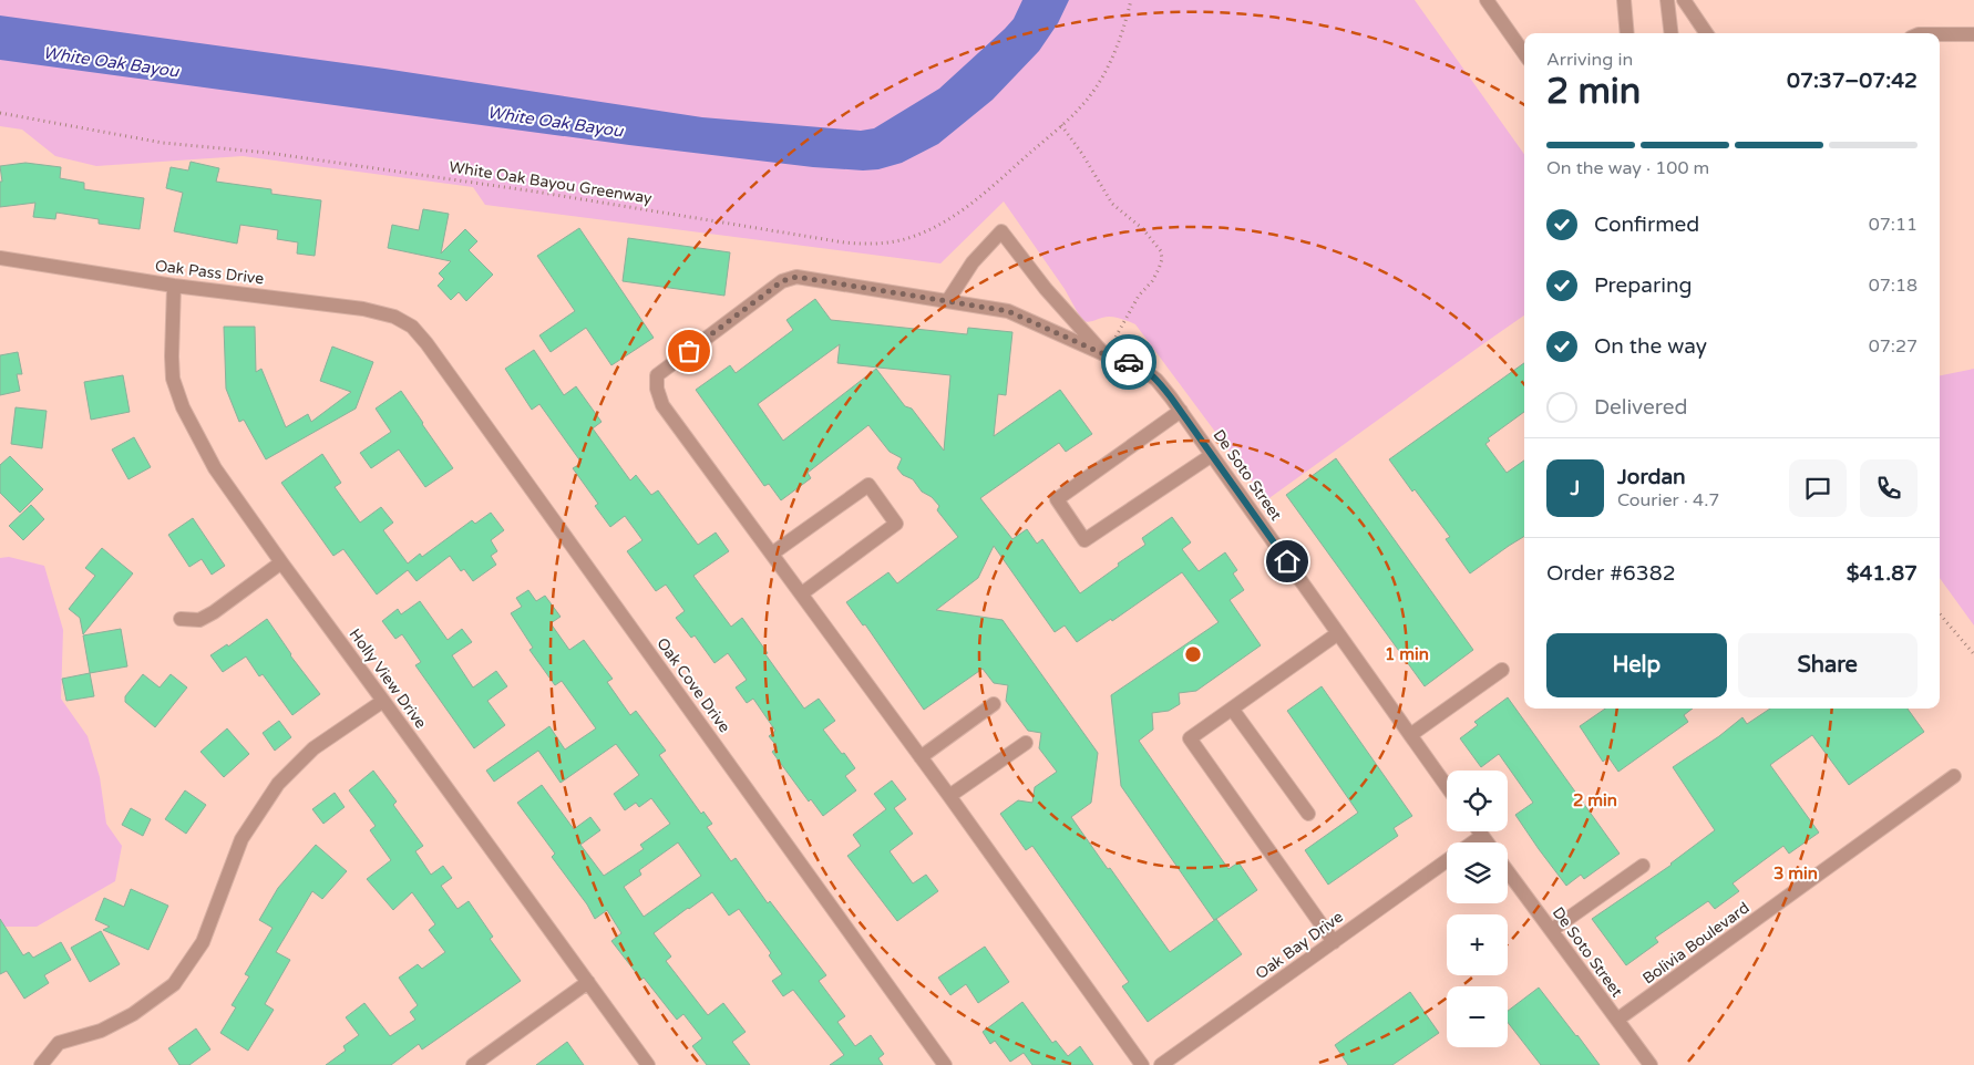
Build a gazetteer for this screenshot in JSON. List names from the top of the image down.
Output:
{
  "streets": {
    "street": [
      "Oak Pass Drive",
      "De Soto Street",
      "Holly View Drive",
      "Oak Cove Drive",
      "Bolivia Boulevard",
      "Oak Bay Drive"
    ],
    "path": ["White Oak Bayou Greenway"]
  },
  "crossings": [
    ["Oak Pass Drive", "Holly View Drive"],
    ["Oak Pass Drive", "Oak Cove Drive"],
    ["De Soto Street", "Bolivia Boulevard"]
  ],
  "water": ["White Oak Bayou"],
  "page": {
    "heading": ["2 min", "Arriving in", "07:37–07:42"],
    "panel": [
      "Jordan",
      "Courier · 4.7",
      "Order #6382",
      "$41.87"
    ],
    "bar": "On the way · 100 m",
    "list": [
      ["Confirmed", "07:11"],
      ["Preparing", "07:18"],
      ["On the way", "07:27"],
      "Delivered"
    ],
    "round": "J",
    "buttons": ["Help", "Share"],
    "map_buttons": ["+", "−"]
  },
  "rings": ["1 min", "2 min", "3 min"]
}
